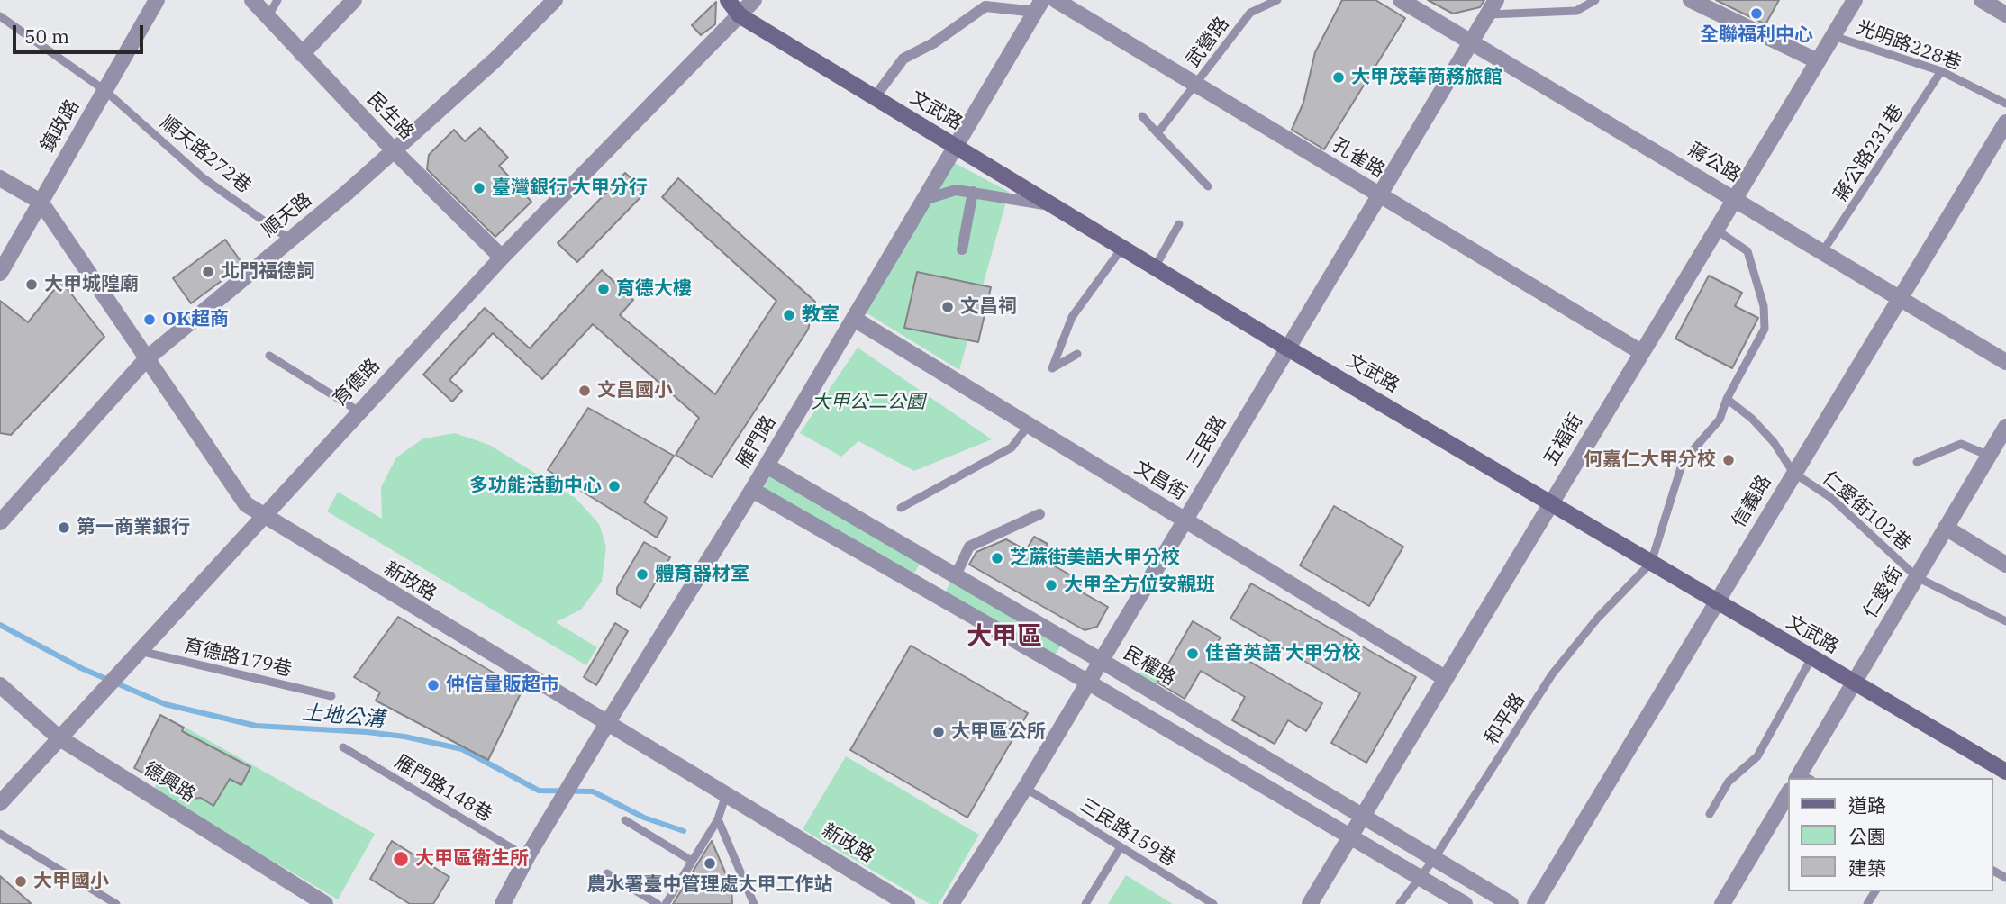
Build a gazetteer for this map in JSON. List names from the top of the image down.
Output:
{
  "streets": {
    "main road": ["文武路"],
    "street": [
      "民生路",
      "鎮政路",
      "孔雀路",
      "蔣公路",
      "順天路",
      "育德路",
      "五福街",
      "雁門路",
      "三民路",
      "文昌街",
      "信義路",
      "新政路",
      "仁愛街",
      "民權路",
      "德興路"
    ],
    "lane": [
      "武營路",
      "光明路228巷",
      "蔣公路231巷",
      "順天路272巷",
      "仁愛街102巷",
      "育德路179巷",
      "和平路",
      "雁門路148巷",
      "三民路159巷"
    ]
  },
  "crossings": [
    ["武營路", "孔雀路"],
    ["光明路228巷", "蔣公路231巷"],
    ["光明路228巷", "五福街"],
    ["文武路", "育德路"],
    ["文武路", "五福街"],
    ["文武路", "雁門路"],
    ["文武路", "三民路"],
    ["文武路", "信義路"],
    ["文武路", "仁愛街"],
    ["文武路", "和平路"],
    ["民生路", "順天路"],
    ["民生路", "育德路"],
    ["鎮政路", "順天路272巷"],
    ["鎮政路", "新政路"],
    ["蔣公路231巷", "蔣公路"],
    ["順天路272巷", "順天路"],
    ["孔雀路", "五福街"],
    ["孔雀路", "三民路"],
    ["蔣公路", "五福街"],
    ["蔣公路", "三民路"],
    ["蔣公路", "信義路"],
    ["順天路", "新政路"],
    ["育德路", "新政路"],
    ["育德路", "育德路179巷"],
    ["育德路", "德興路"],
    ["五福街", "文昌街"],
    ["五福街", "民權路"],
    ["雁門路", "文昌街"],
    ["雁門路", "新政路"],
    ["雁門路", "民權路"],
    ["雁門路", "雁門路148巷"],
    ["三民路", "文昌街"],
    ["三民路", "民權路"],
    ["三民路", "三民路159巷"],
    ["信義路", "仁愛街102巷"],
    ["仁愛街102巷", "仁愛街"],
    ["民權路", "和平路"]
  ],
  "districts": ["大甲區"],
  "water": ["土地公溝"],
  "parks": ["大甲公二公園"],
  "places": [
    "全聯福利中心",
    "大甲茂華商務旅館",
    "臺灣銀行 大甲分行",
    "北門福德詞",
    "大甲城隍廟",
    "育德大樓",
    "文昌祠",
    "教室",
    "OK超商",
    "文昌國小",
    "何嘉仁大甲分校",
    "多功能活動中心",
    "第一商業銀行",
    "芝蔴街美語大甲分校",
    "體育器材室",
    "大甲全方位安親班",
    "佳音英語 大甲分校",
    "仲信量販超市",
    "大甲區公所",
    "大甲區衛生所",
    "農水署臺中管理處大甲工作站",
    "大甲國小"
  ],
  "legend": ["道路", "公園", "建築"],
  "scale_bar": "50 m"
}
